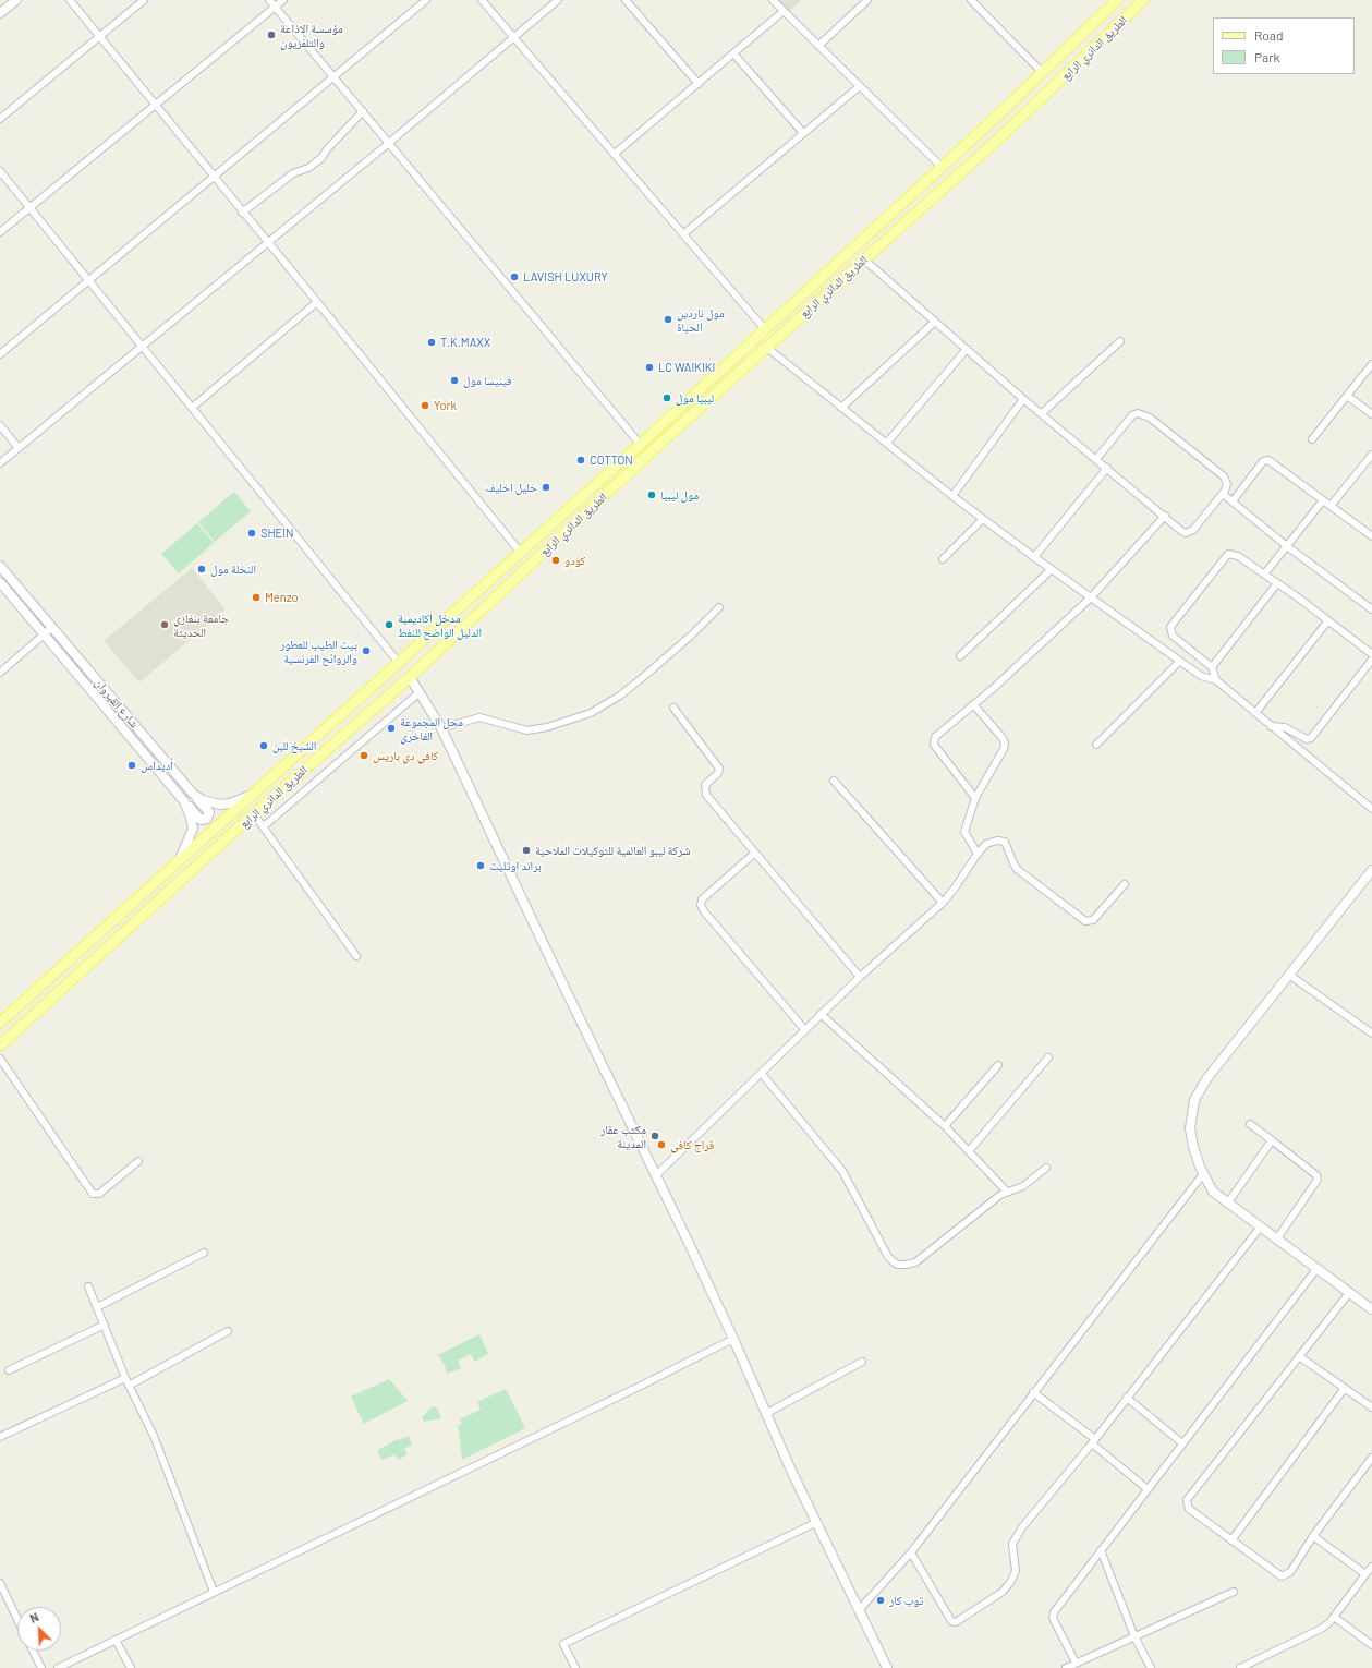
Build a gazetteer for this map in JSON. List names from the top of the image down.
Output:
{
  "streets": {
    "main road": ["الطريق الدائري الرابع"],
    "street": ["شارع القيروان"]
  },
  "crossings": [
    ["الطريق الدائري الرابع", "شارع القيروان"]
  ],
  "places": [
    "مؤسسة الاذاعة والتلفزيون",
    "LAVISH LUXURY",
    "مول ناردين الحياة",
    "T.K.MAXX",
    "LC WAIKIKI",
    "فينيسا مول",
    "ليبيا مول",
    "York",
    "COTTON",
    "خليل اخليف",
    "مول ليبيا",
    "SHEIN",
    "كودو",
    "النخلة مول",
    "Menzo",
    "جامعة بنغازي الحديثة",
    "مدخل اكاديمية الدليل الواضح للنفط",
    "بيت الطيب للعطور والروائح الفرنسية",
    "محل المجموعة الفاخري",
    "الشيخ للبن",
    "كافي دي باريس",
    "أديداس",
    "شركة ليبو العالمية للتوكيلات الملاحية",
    "براند اوتليت",
    "مكتب عقار المدينة",
    "قراج كافي",
    "توب كار"
  ],
  "legend": ["Road", "Park"],
  "north": "top left"
}
